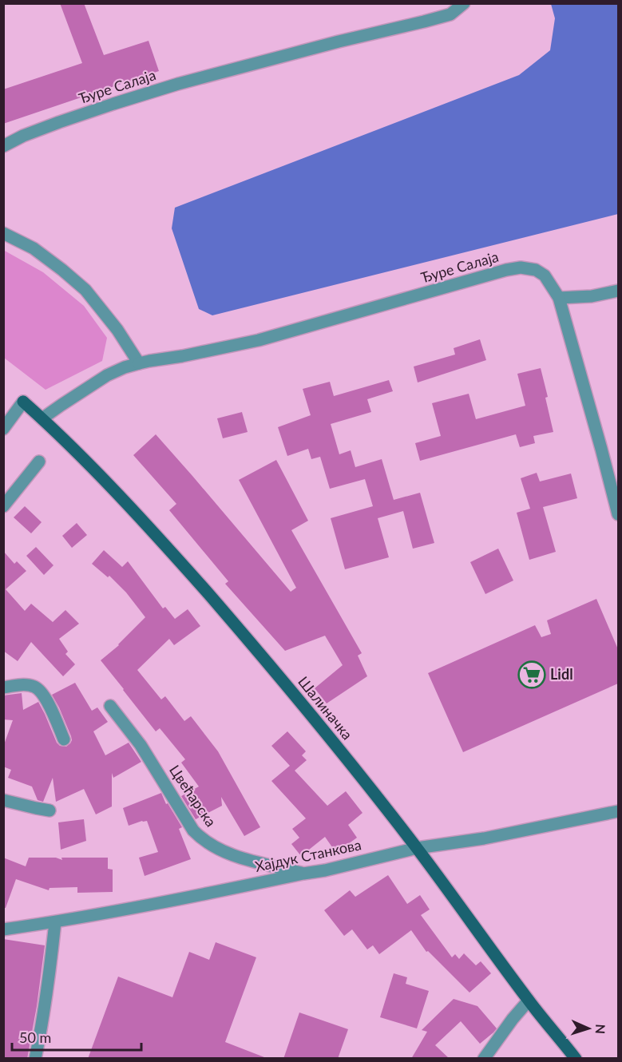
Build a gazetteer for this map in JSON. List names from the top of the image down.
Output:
{
  "streets": {
    "main road": ["Шалиначка"],
    "street": ["Ђуре Салаја", "Цвећарска", "Хајдук Станкова"]
  },
  "crossings": [
    ["Ђуре Салаја", "Шалиначка"],
    ["Шалиначка", "Хајдук Станкова"],
    ["Цвећарска", "Хајдук Станкова"]
  ],
  "places": {
    "supermarket": ["Lidl"]
  },
  "scale_bar": "50 m",
  "north": "right"
}
